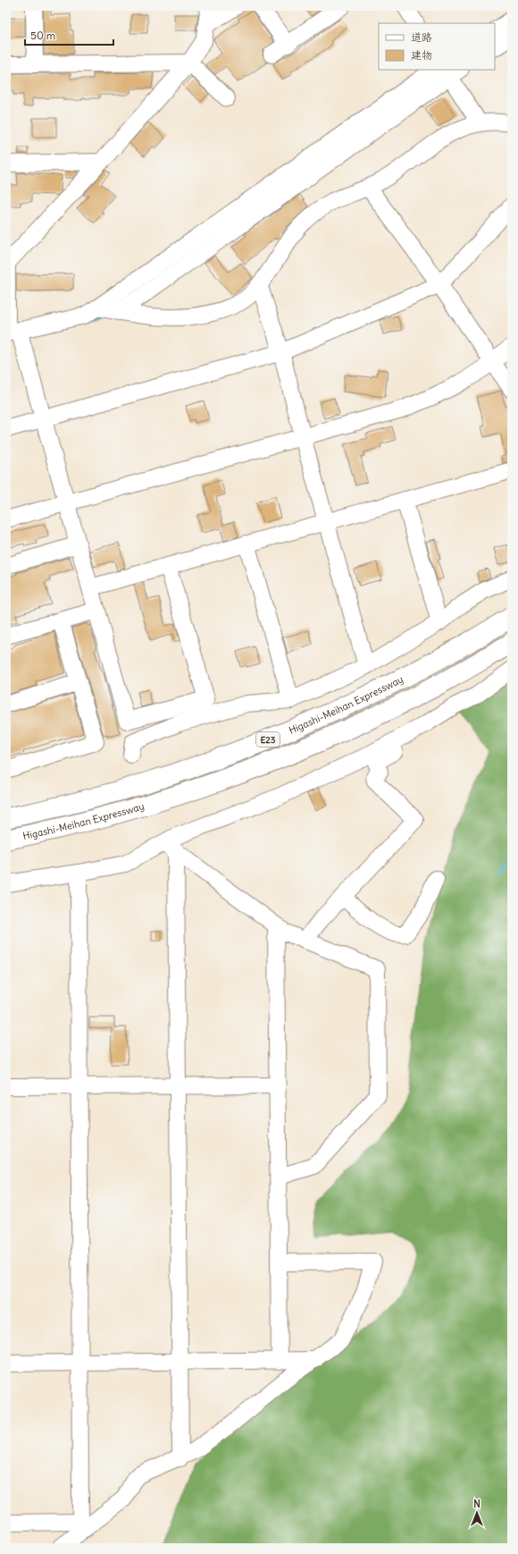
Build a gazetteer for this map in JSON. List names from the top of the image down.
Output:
{
  "streets": {
    "highway": ["Higashi-Meihan Expressway", "E23"]
  },
  "legend": ["道路", "建物"],
  "scale_bar": "50 m",
  "north": "top"
}
